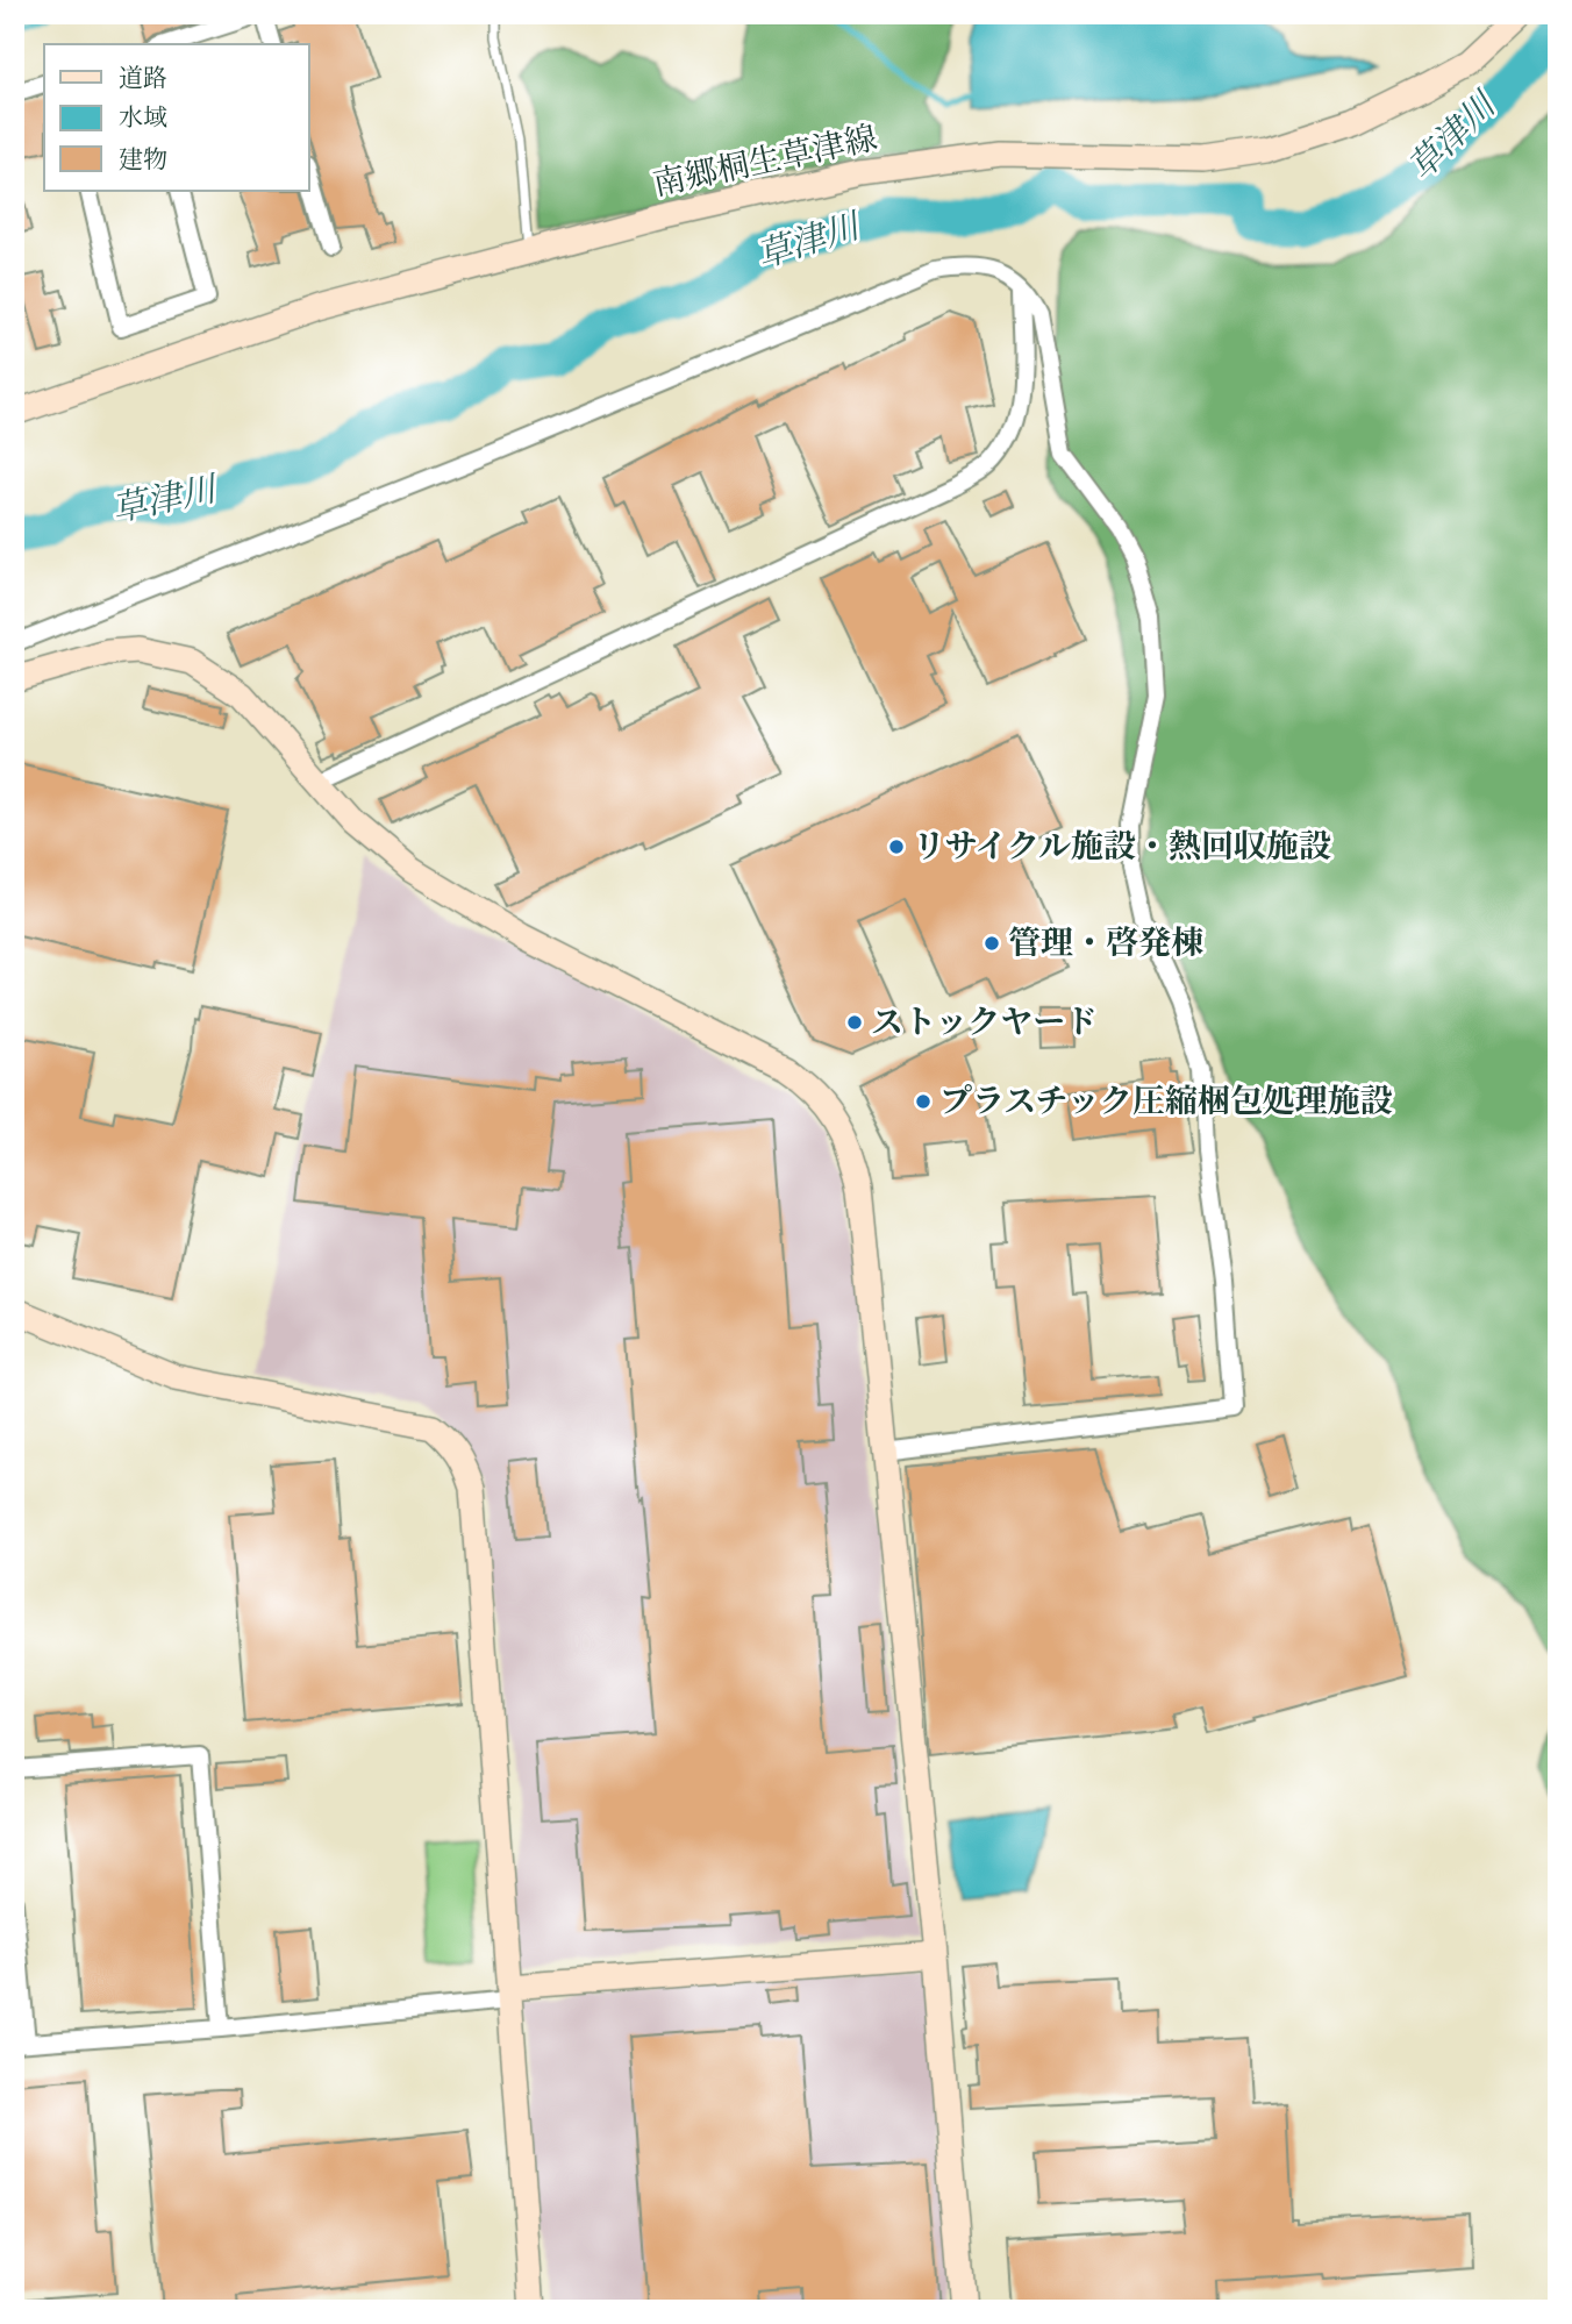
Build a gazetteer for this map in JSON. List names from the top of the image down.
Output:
{
  "streets": {
    "street": ["南郷桐生草津線"]
  },
  "water": ["草津川"],
  "places": [
    "リサイクル施設・熱回収施設",
    "管理・啓発棟",
    "ストックヤード",
    "プラスチック圧縮梱包処理施設"
  ],
  "legend": ["道路", "水域", "建物"]
}
